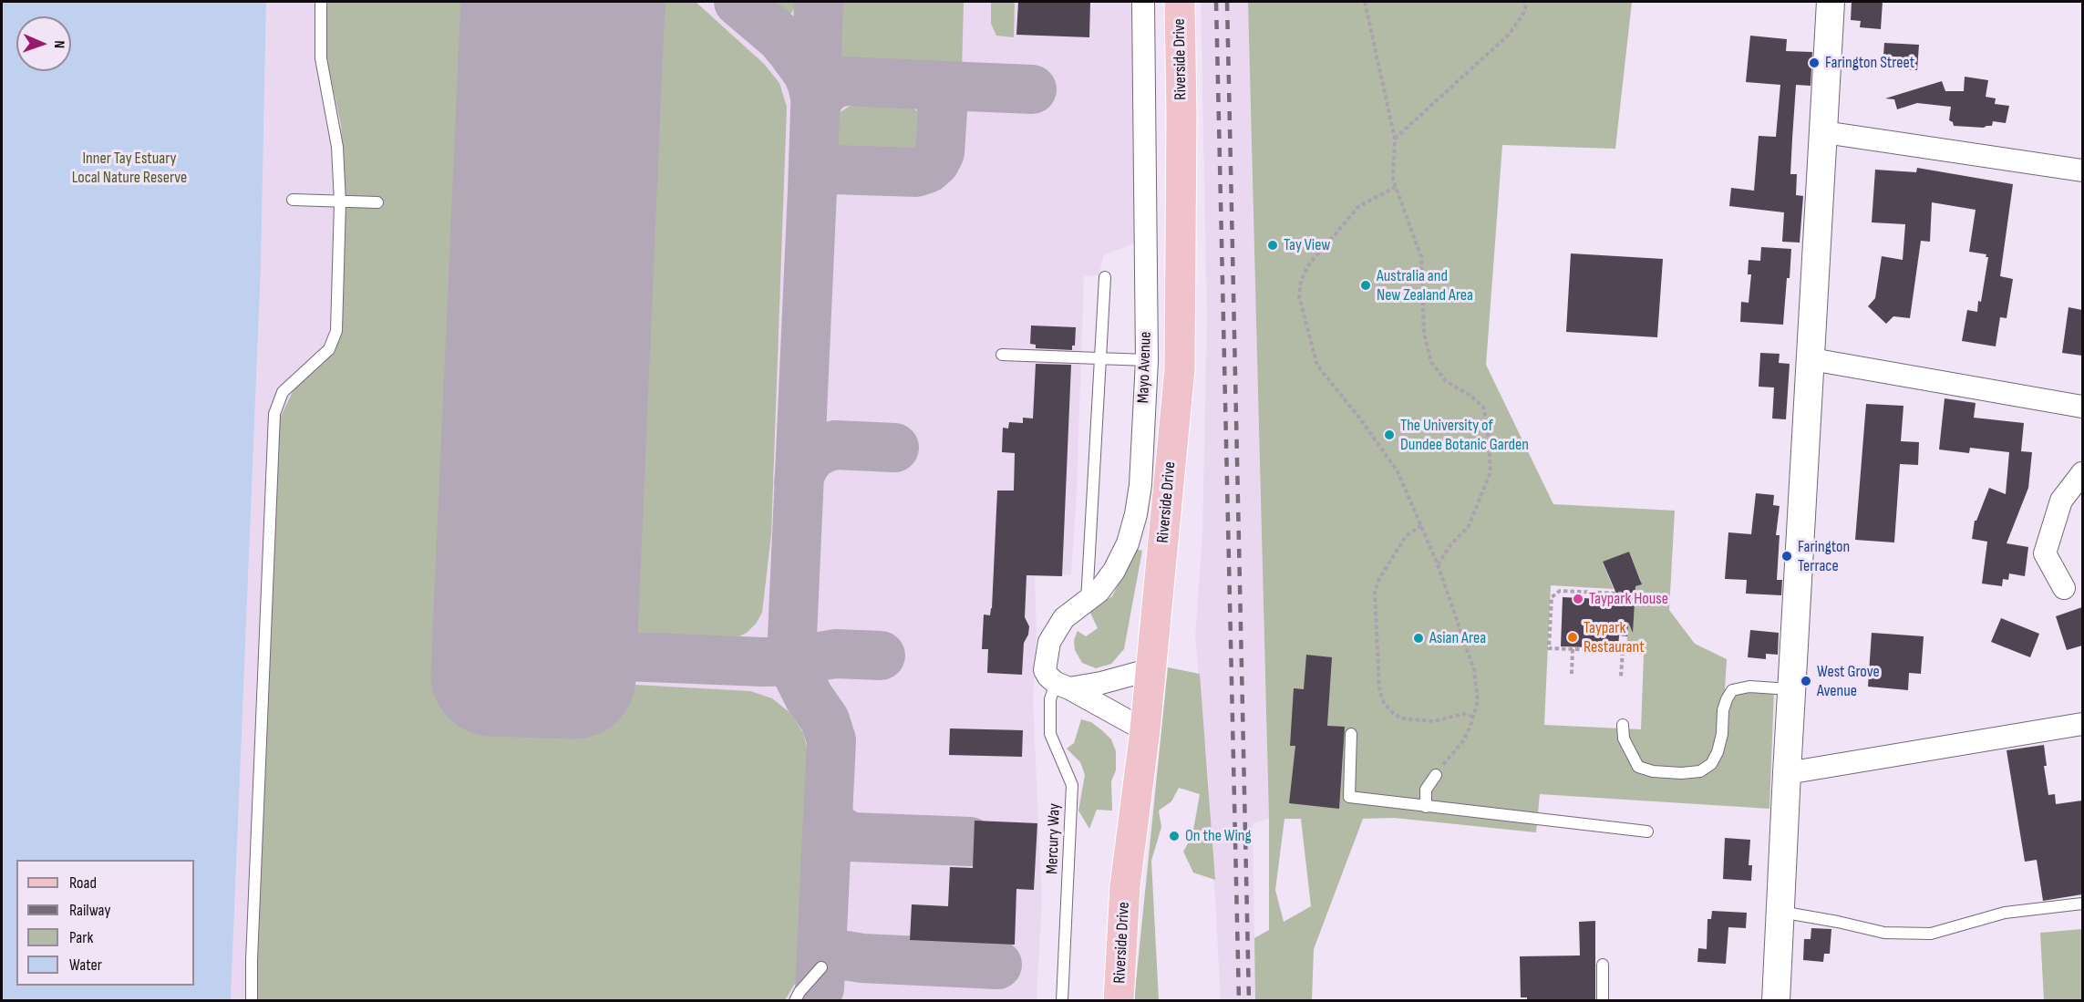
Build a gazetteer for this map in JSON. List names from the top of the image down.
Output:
{
  "streets": {
    "main road": ["Riverside Drive"],
    "street": ["Mayo Avenue"],
    "lane": ["Mercury Way"]
  },
  "crossings": [
    ["Mayo Avenue", "Mercury Way"]
  ],
  "parks": ["Inner Tay Estuary Local Nature Reserve"],
  "places": [
    "Farington Street",
    "Tay View",
    "Australia and New Zealand Area",
    "The University of Dundee Botanic Garden",
    "Farington Terrace",
    "Taypark House",
    "Taypark Restaurant",
    "Asian Area",
    "West Grove Avenue",
    "On the Wing"
  ],
  "legend": [
    "Road",
    "Railway",
    "Park",
    "Water"
  ],
  "north": "right"
}
